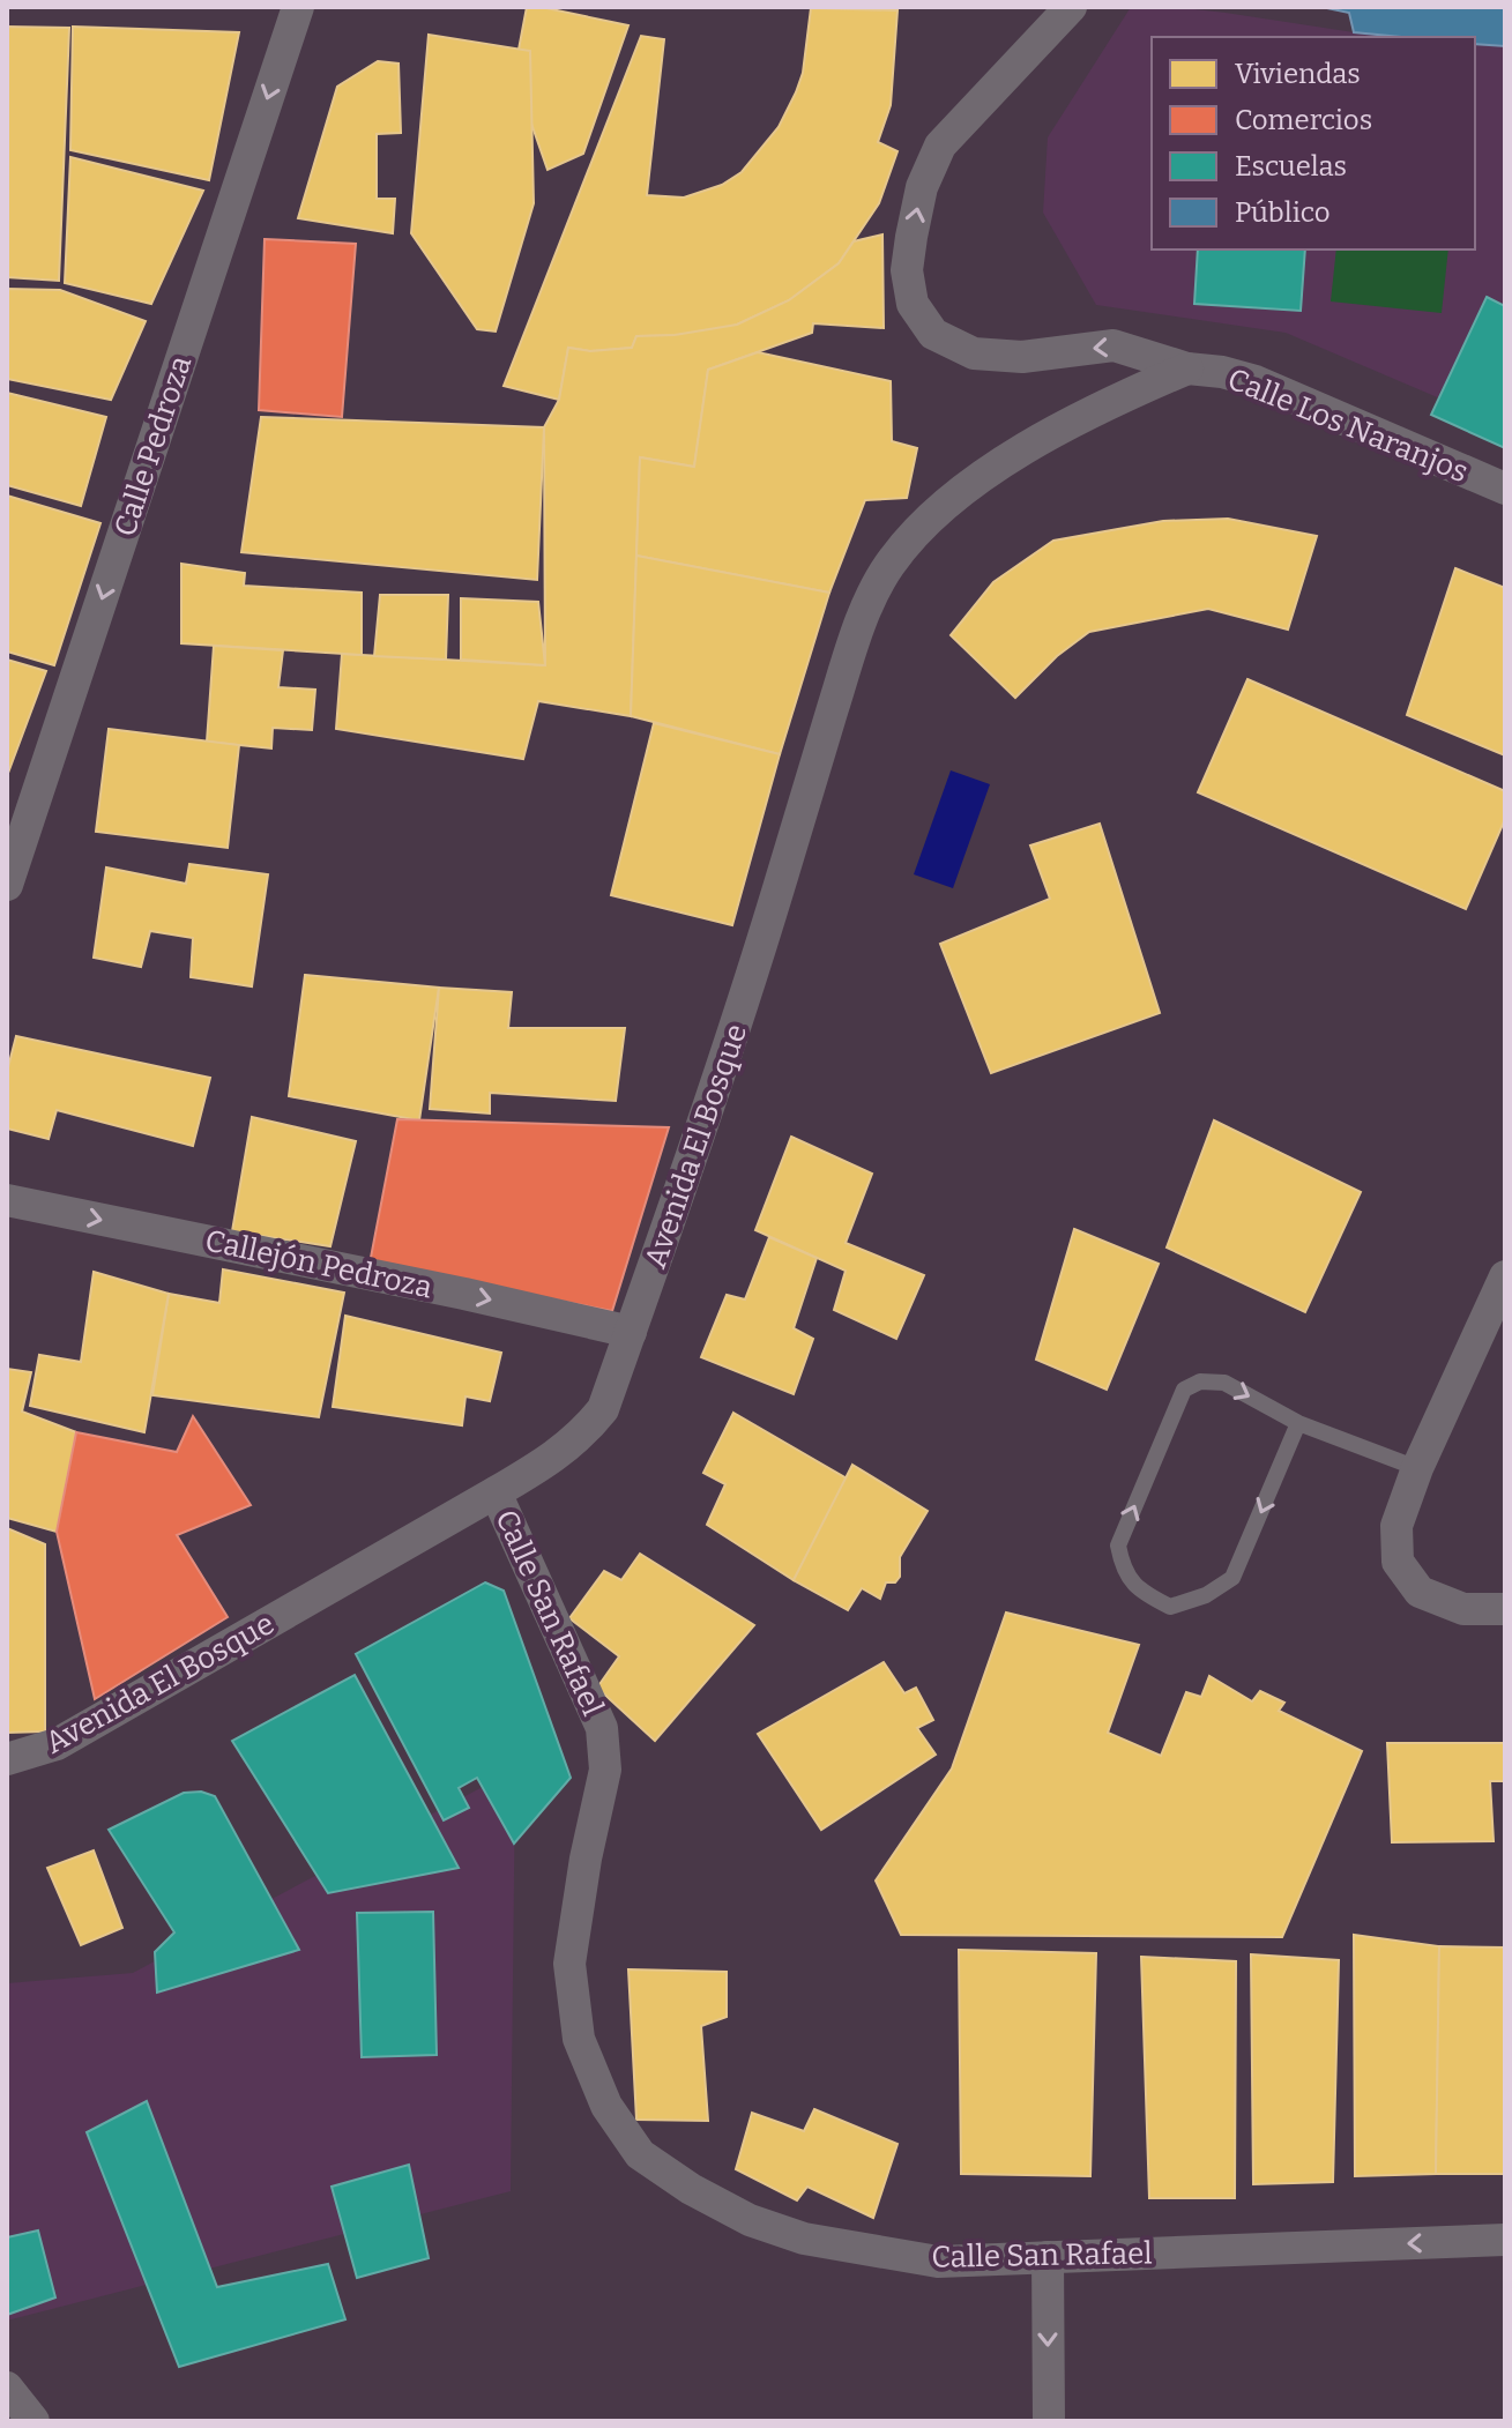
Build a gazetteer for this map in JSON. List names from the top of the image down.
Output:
{
  "streets": {
    "street": [
      "Calle Los Naranjos",
      "Calle Pedroza",
      "Avenida El Bosque",
      "Callejón Pedroza",
      "Calle San Rafael"
    ]
  },
  "crossings": [
    ["Calle Los Naranjos", "Avenida El Bosque"],
    ["Avenida El Bosque", "Callejón Pedroza"],
    ["Avenida El Bosque", "Calle San Rafael"]
  ],
  "one_way": ["Calle Pedroza", "Callejón Pedroza"],
  "legend": [
    "Viviendas",
    "Comercios",
    "Escuelas",
    "Público"
  ]
}
